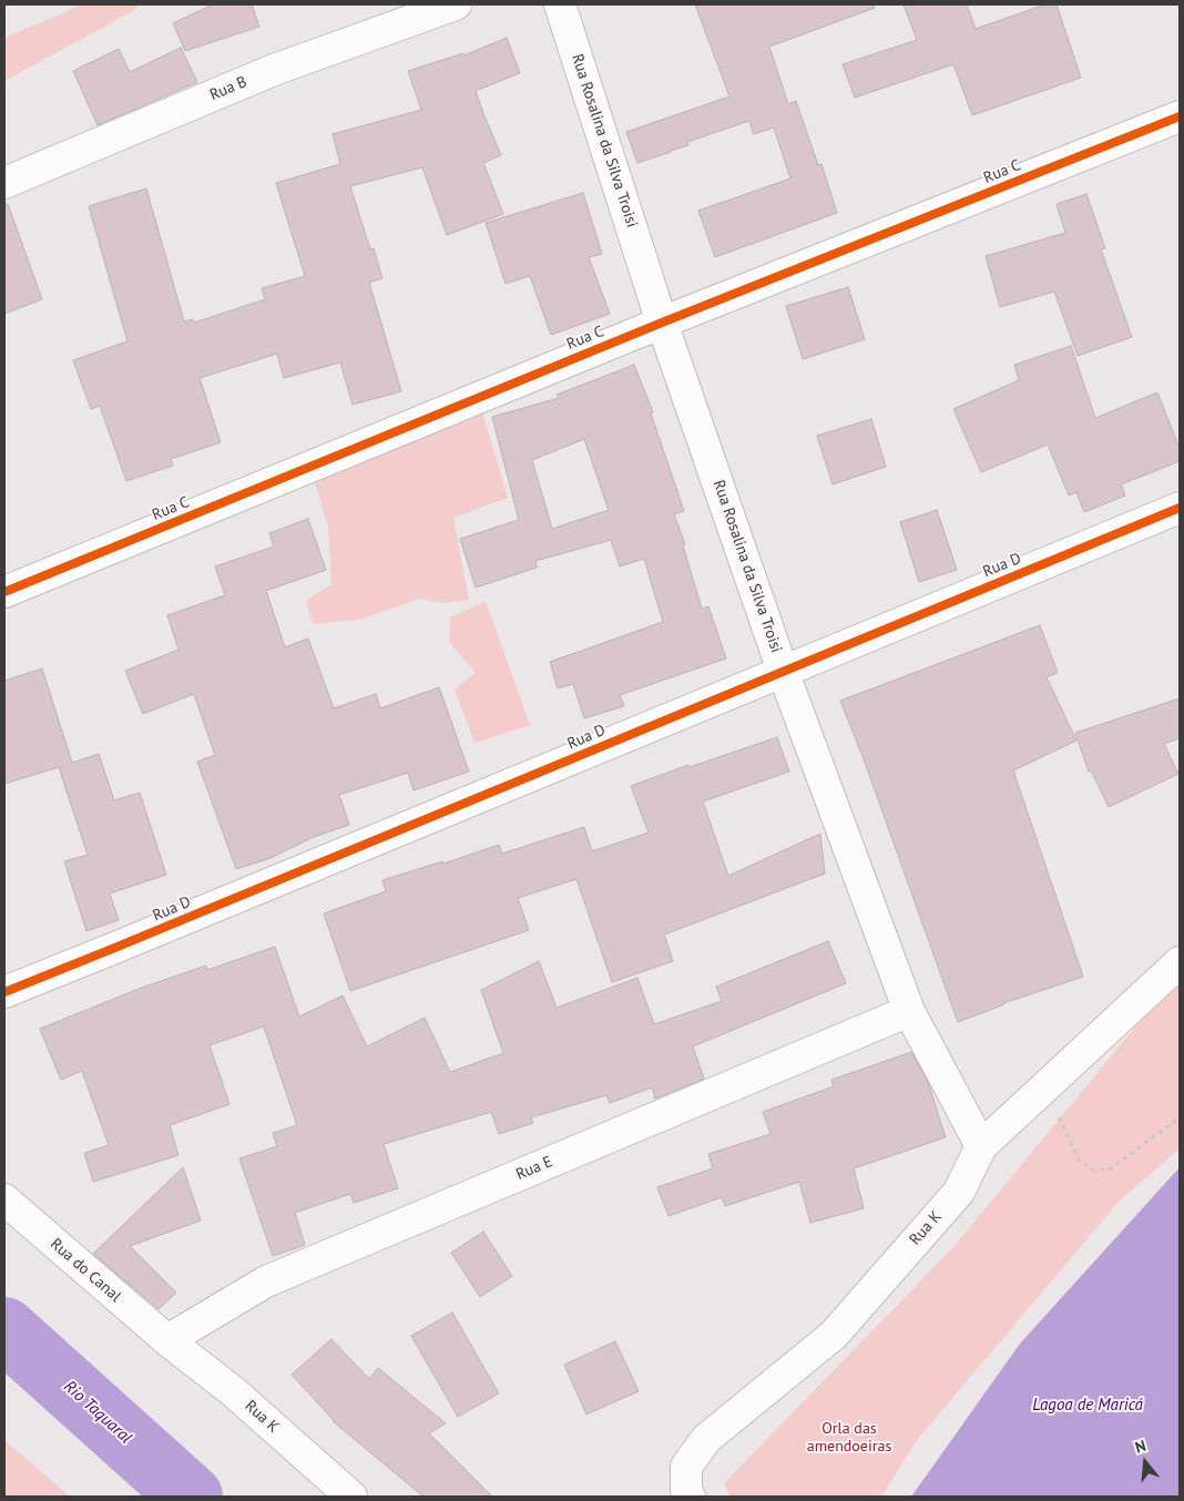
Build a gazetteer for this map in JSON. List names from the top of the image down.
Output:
{
  "streets": {
    "street": [
      "Rua B",
      "Rua Rosalina da Silva Troisi",
      "Rua C",
      "Rua D",
      "Rua E",
      "Rua K",
      "Rua do Canal"
    ]
  },
  "crossings": [
    ["Rua Rosalina da Silva Troisi", "Rua C"],
    ["Rua Rosalina da Silva Troisi", "Rua D"],
    ["Rua Rosalina da Silva Troisi", "Rua E"],
    ["Rua Rosalina da Silva Troisi", "Rua K"],
    ["Rua E", "Rua K"],
    ["Rua E", "Rua do Canal"],
    ["Rua K", "Rua do Canal"]
  ],
  "water": ["Lagoa de Maricá", "Rio Taquaral"],
  "parks": ["Orla das amendoeiras"],
  "north": "top"
}
